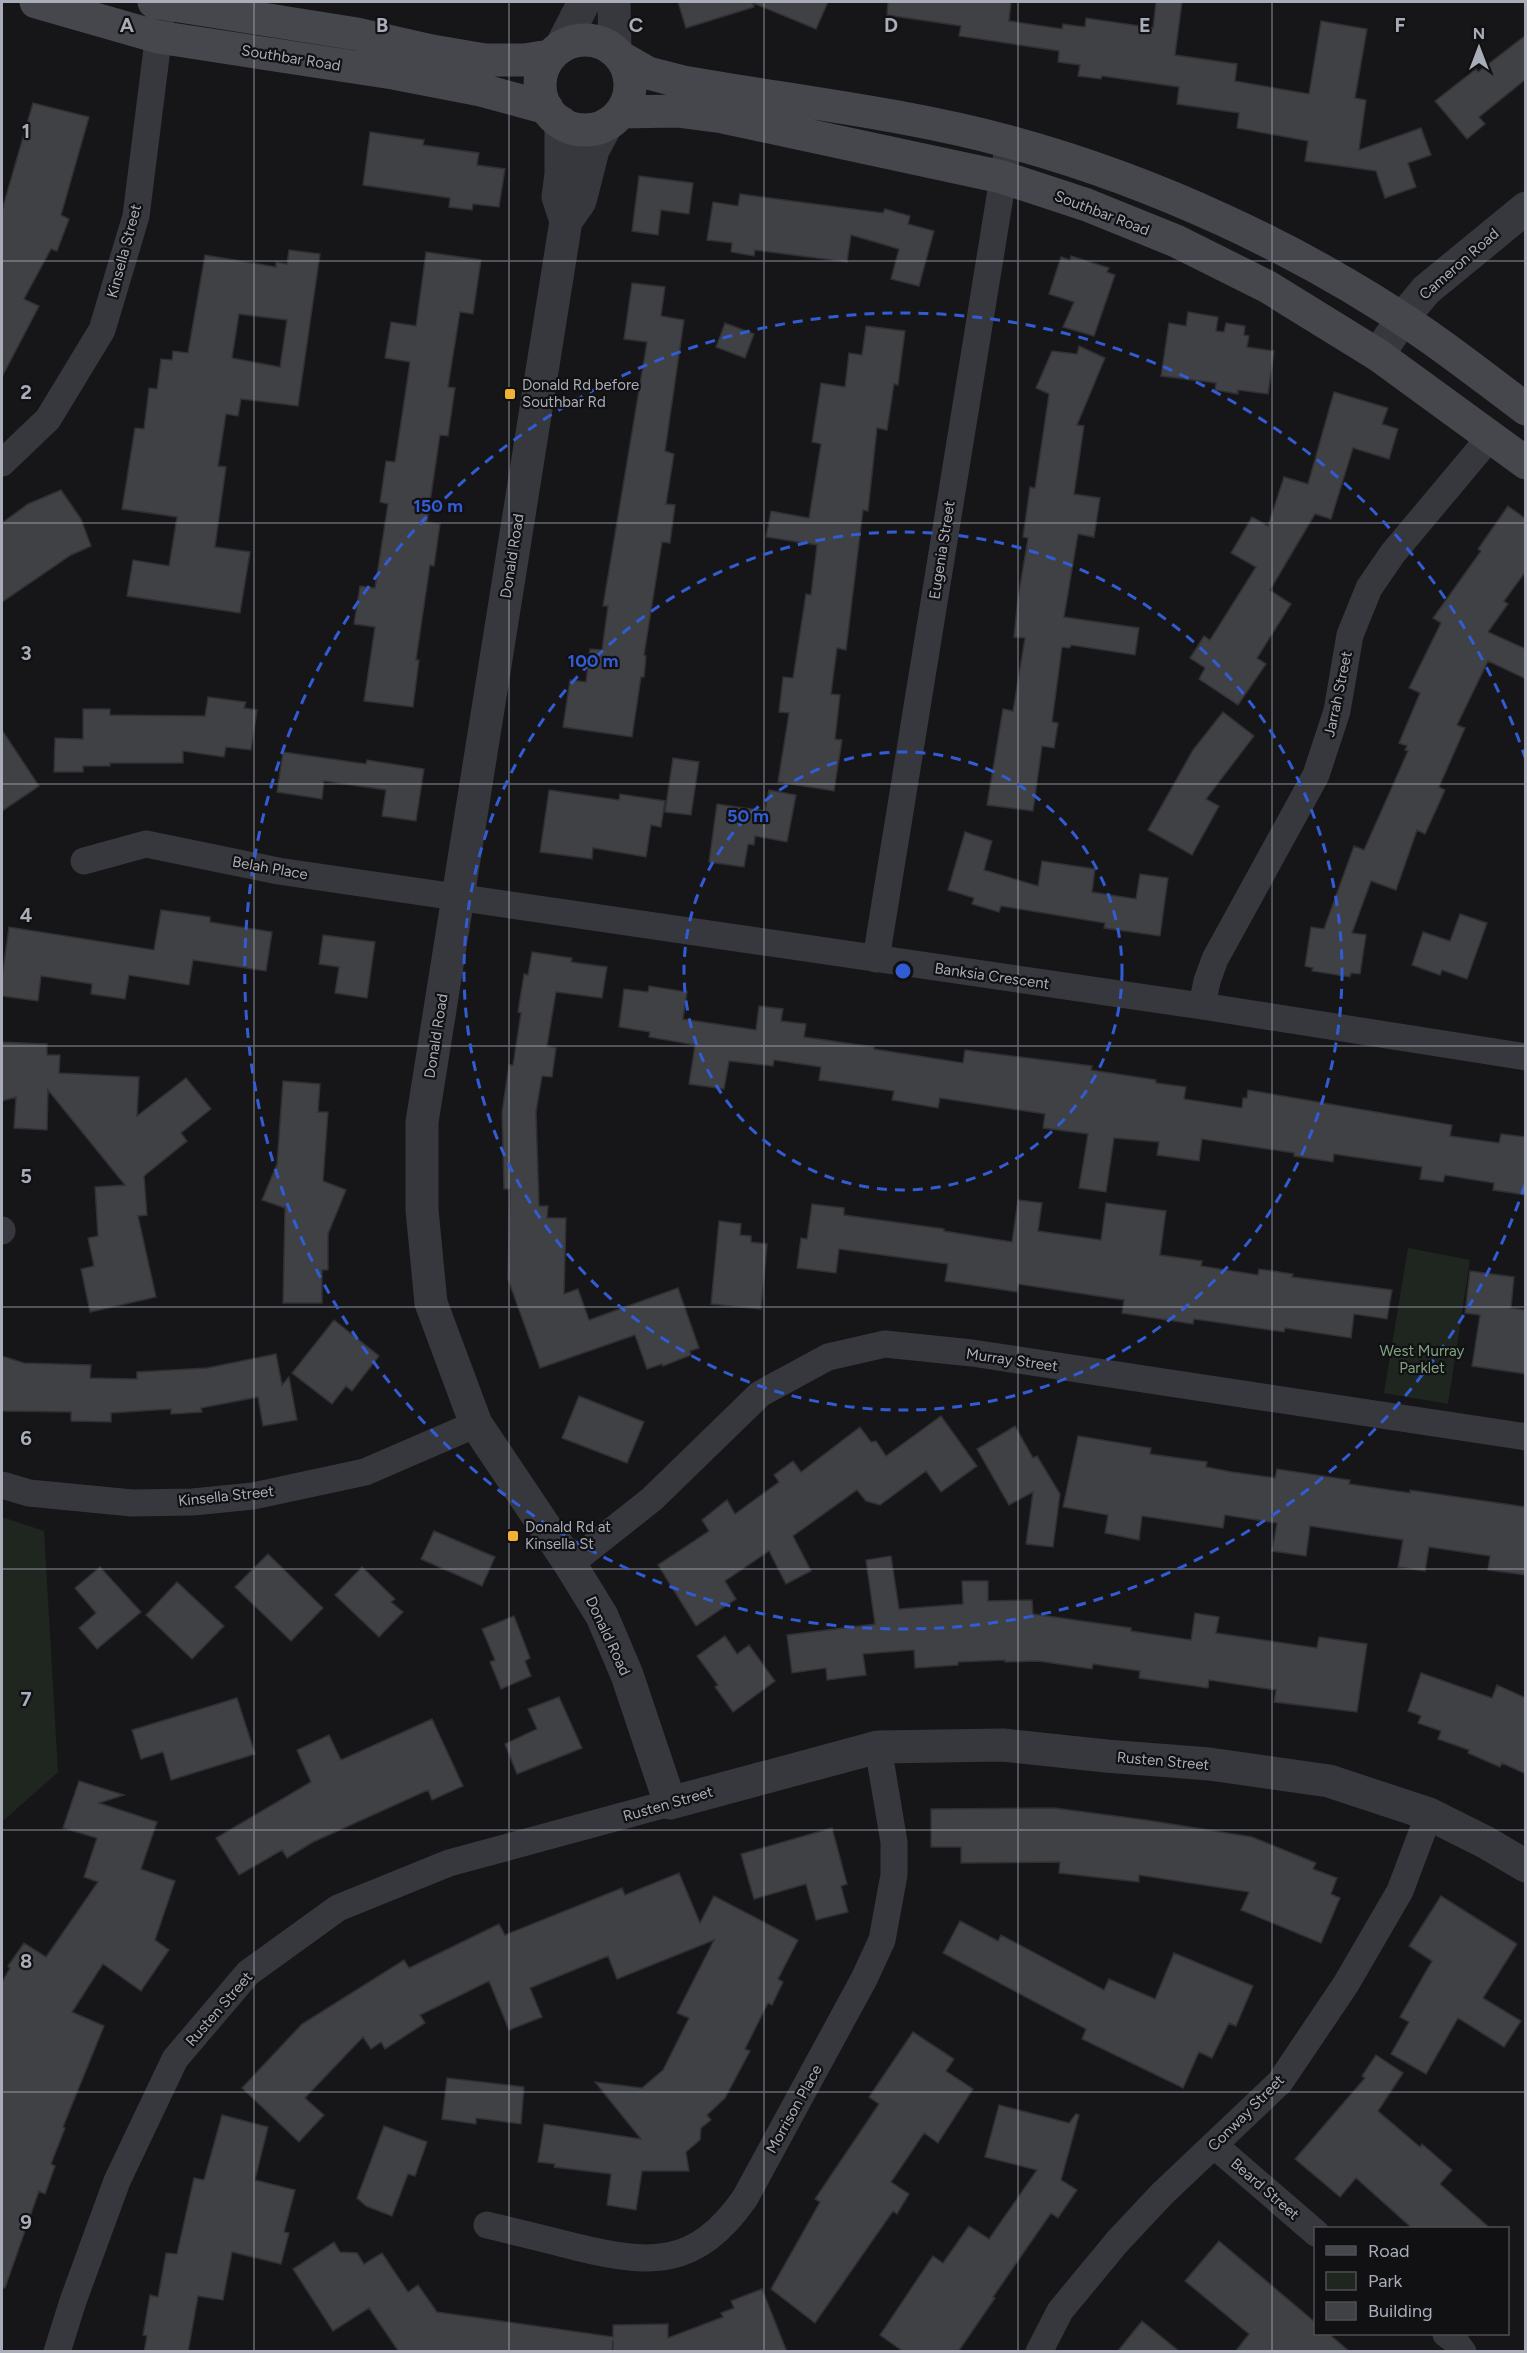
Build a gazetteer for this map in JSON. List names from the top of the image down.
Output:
{
  "streets": {
    "main road": ["Southbar Road"],
    "street": [
      "Kinsella Street",
      "Cameron Road",
      "Eugenia Street",
      "Donald Road",
      "Jarrah Street",
      "Belah Place",
      "Banksia Crescent",
      "Murray Street",
      "Rusten Street",
      "Morrison Place",
      "Conway Street",
      "Beard Street"
    ]
  },
  "crossings": [
    ["Southbar Road", "Kinsella Street"],
    ["Southbar Road", "Cameron Road"],
    ["Southbar Road", "Eugenia Street"],
    ["Southbar Road", "Donald Road"],
    ["Southbar Road", "Jarrah Street"],
    ["Kinsella Street", "Donald Road"],
    ["Eugenia Street", "Banksia Crescent"],
    ["Donald Road", "Belah Place"],
    ["Donald Road", "Banksia Crescent"],
    ["Donald Road", "Murray Street"],
    ["Donald Road", "Rusten Street"],
    ["Jarrah Street", "Banksia Crescent"],
    ["Belah Place", "Banksia Crescent"],
    ["Rusten Street", "Morrison Place"],
    ["Rusten Street", "Conway Street"],
    ["Conway Street", "Beard Street"]
  ],
  "parks": ["West Murray Parklet"],
  "places": {
    "transit": ["Donald Rd before Southbar Rd", "Donald Rd at Kinsella St"]
  },
  "legend": ["Road", "Park", "Building"],
  "north": "top",
  "grid": {
    "columns": [
      "A",
      "B",
      "C",
      "D",
      "E",
      "F"
    ],
    "rows": [
      "1",
      "2",
      "3",
      "4",
      "5",
      "6",
      "7",
      "8",
      "9"
    ]
  },
  "rings": ["150 m", "100 m", "50 m"]
}
